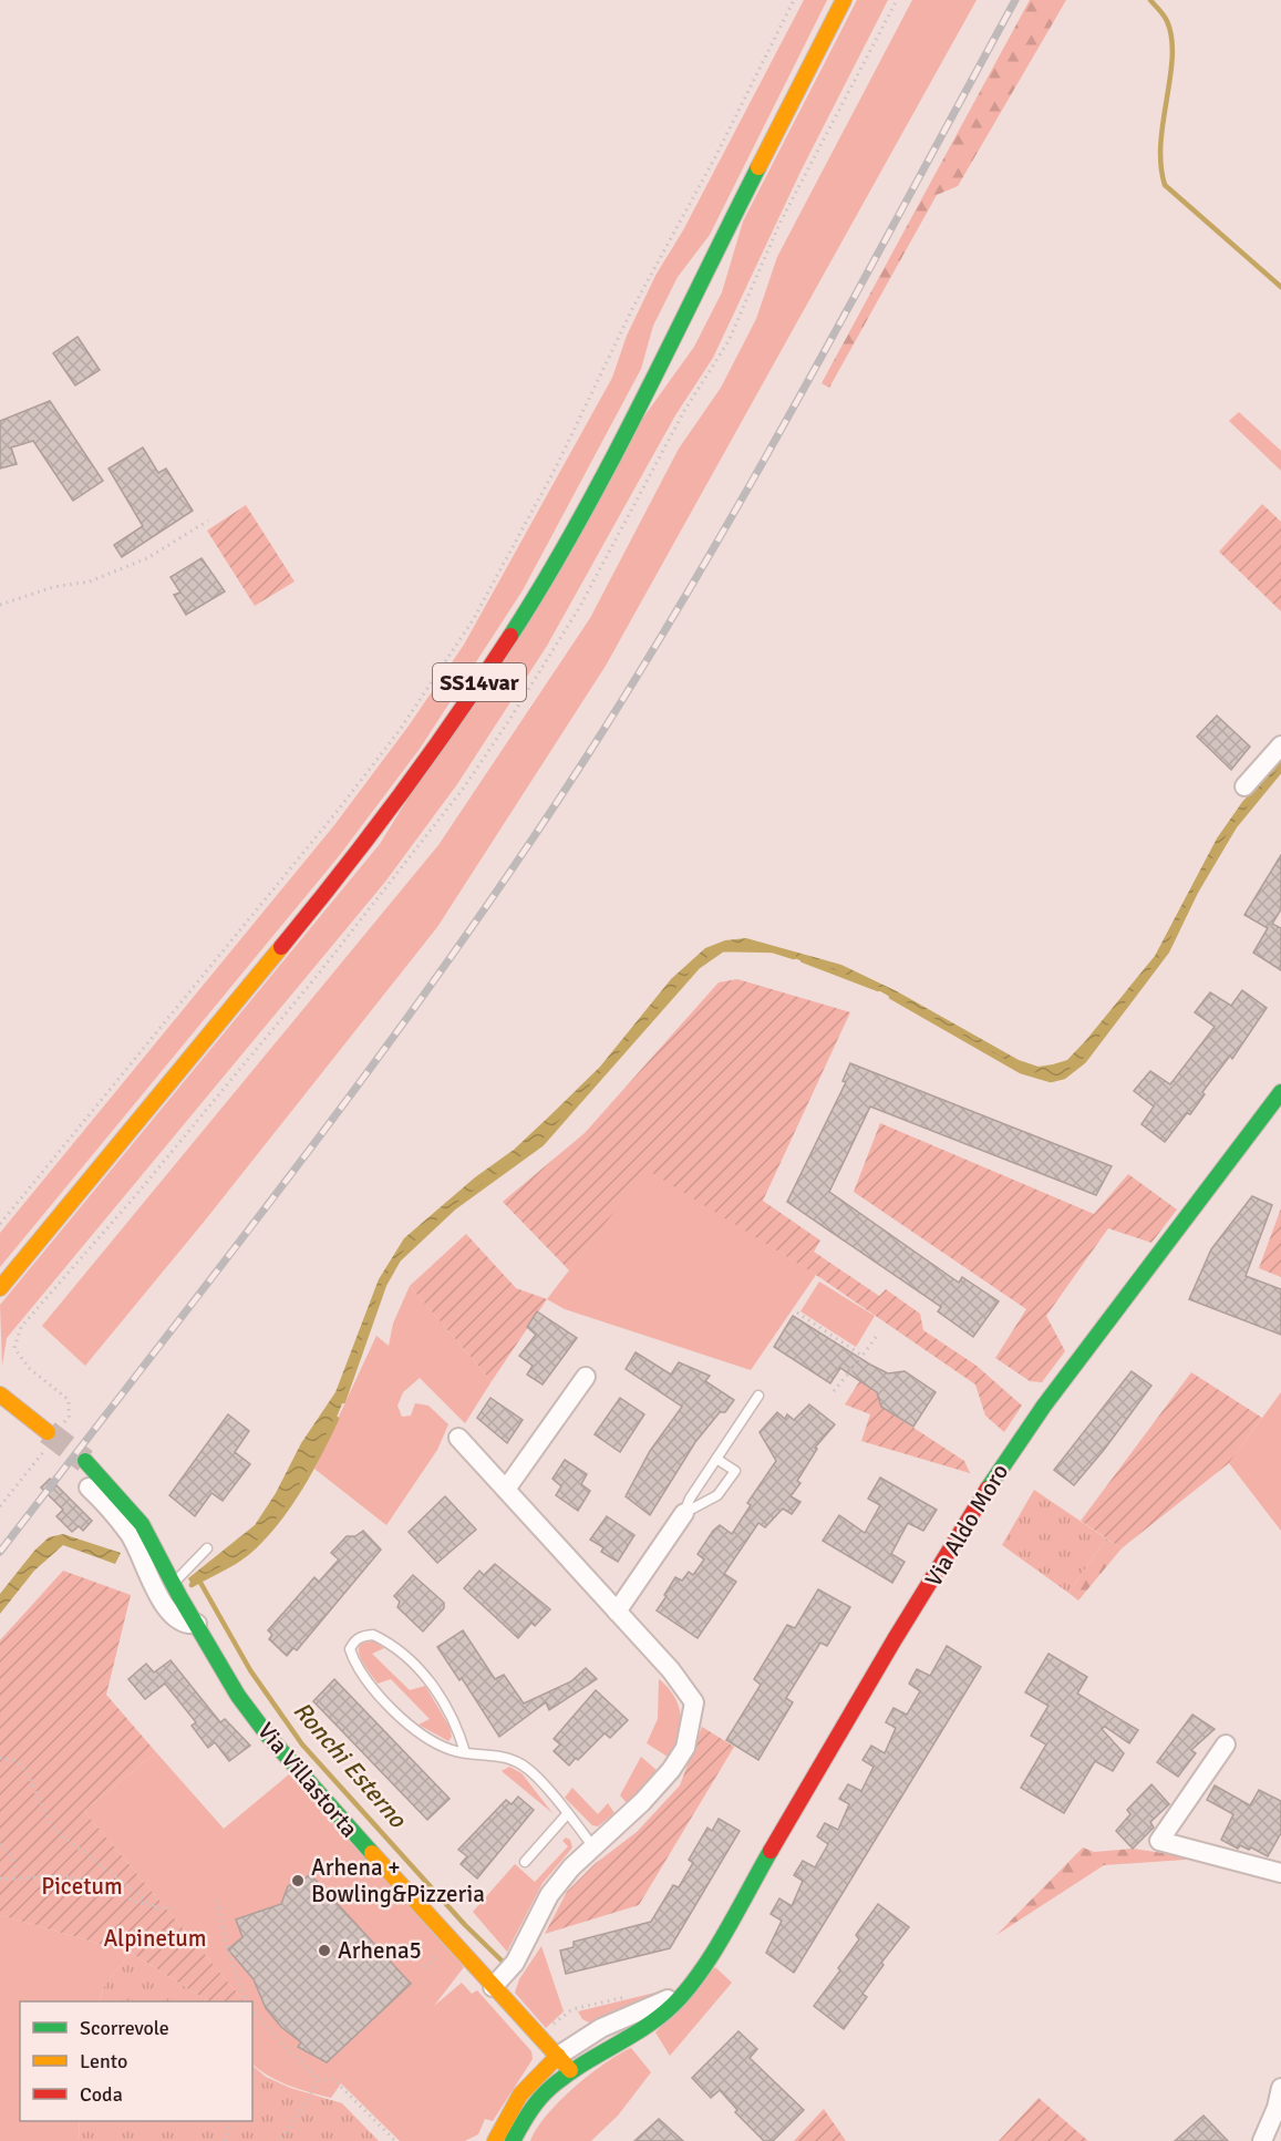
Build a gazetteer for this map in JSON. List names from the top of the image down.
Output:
{
  "streets": {
    "main road": ["SS14var", "Via Aldo Moro", "Via Villastorta"]
  },
  "crossings": [
    ["Via Aldo Moro", "Via Villastorta"]
  ],
  "water": ["Ronchi Esterno"],
  "parks": ["Picetum", "Alpinetum"],
  "places": ["Arhena + Bowling&Pizzeria", "Arhena5"],
  "legend": ["Scorrevole", "Lento", "Coda"]
}
